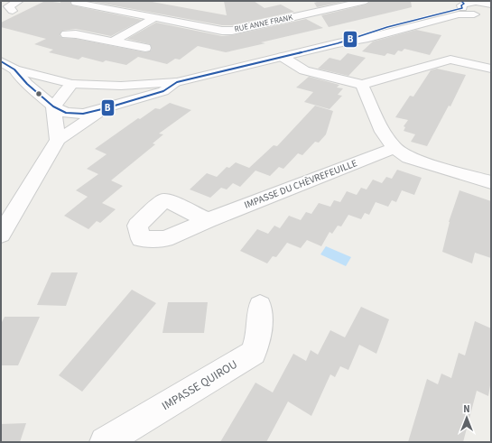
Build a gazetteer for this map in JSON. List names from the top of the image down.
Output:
{
  "streets": {
    "street": ["RUE ANNE FRANK", "IMPASSE DU CHÈVREFEUILLE", "IMPASSE QUIROU"]
  },
  "lines": ["transit line B"],
  "north": "top"
}
